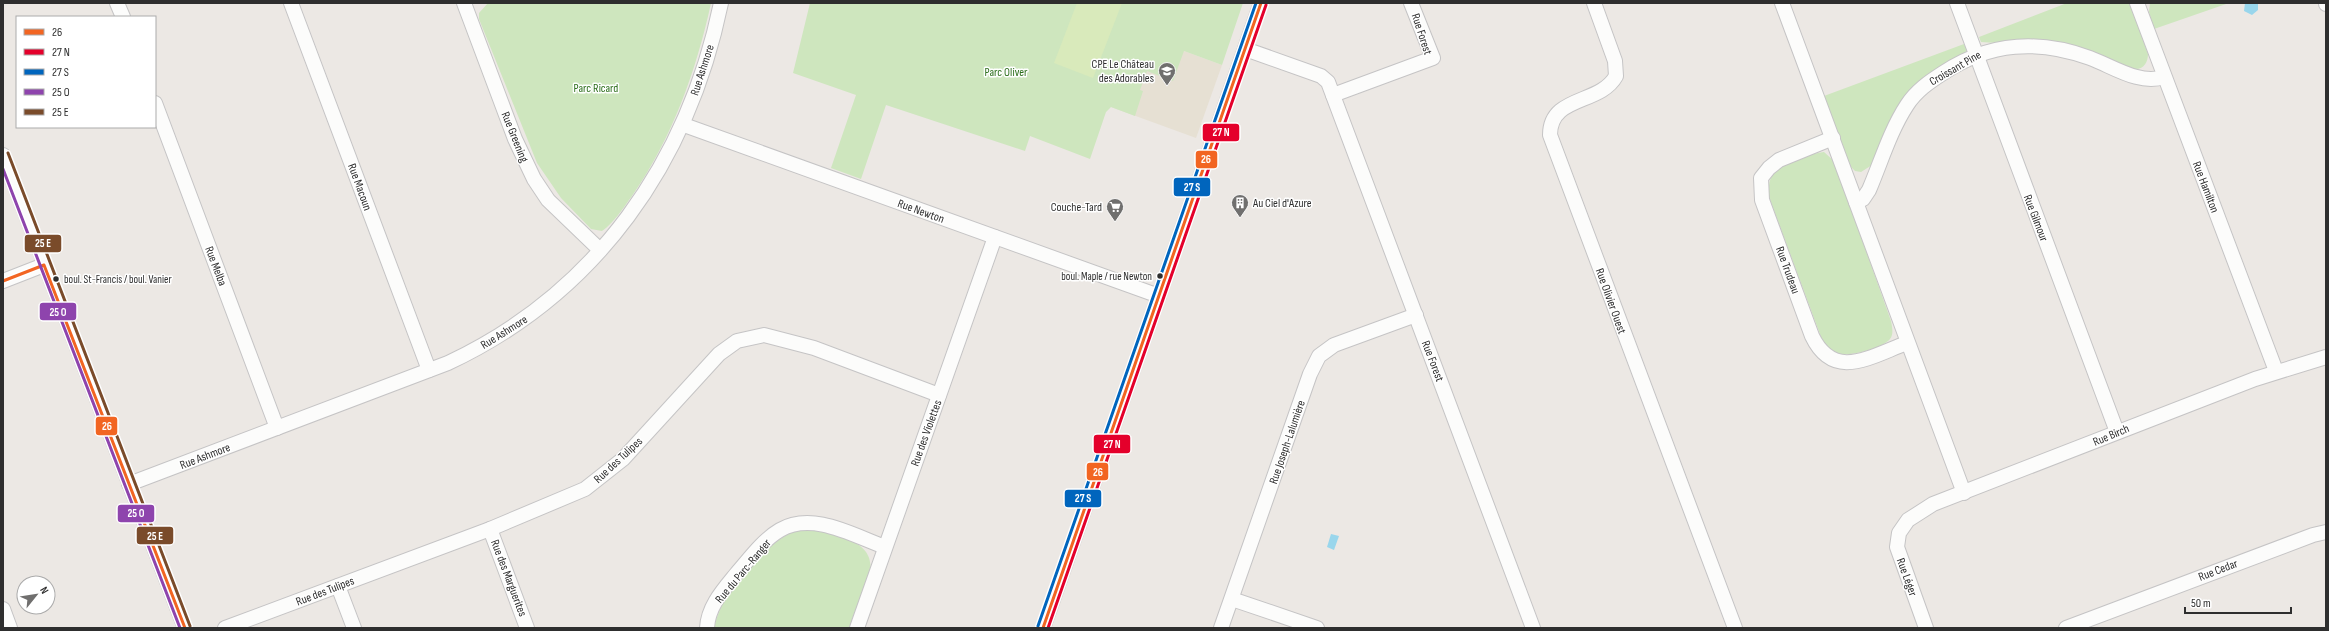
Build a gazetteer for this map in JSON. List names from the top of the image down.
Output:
{
  "streets": {
    "street": [
      "Rue Forest",
      "Croissant Pine",
      "Rue Ashmore",
      "Rue Greening",
      "Rue Macoun",
      "Rue Hamilton",
      "Rue Newton",
      "Rue Gilmour",
      "Rue Melba",
      "Rue Trudeau",
      "Rue Olivier Ouest",
      "Rue des Violettes",
      "Rue Birch",
      "Rue Joseph-Lalumière",
      "Rue des Tulipes",
      "Rue Cedar",
      "Rue du Parc-Ranger",
      "Rue Léger",
      "Rue des Marguerites"
    ]
  },
  "crossings": [
    ["Rue Forest", "Rue Joseph-Lalumière"],
    ["Croissant Pine", "Rue Hamilton"],
    ["Croissant Pine", "Rue Gilmour"],
    ["Rue Ashmore", "Rue Greening"],
    ["Rue Ashmore", "Rue Macoun"],
    ["Rue Ashmore", "Rue Newton"],
    ["Rue Ashmore", "Rue Melba"],
    ["Rue Hamilton", "Rue Birch"],
    ["Rue Newton", "Rue des Violettes"],
    ["Rue Gilmour", "Rue Birch"],
    ["Rue des Violettes", "Rue des Tulipes"],
    ["Rue des Violettes", "Rue du Parc-Ranger"],
    ["Rue Birch", "Rue Léger"],
    ["Rue des Tulipes", "Rue des Marguerites"]
  ],
  "parks": ["Parc Oliver", "Parc Ricard"],
  "places": {
    "school or university": ["CPE Le Château des Adorables"],
    "building": ["Au Ciel d'Azure"],
    "supermarket": ["Couche-Tard"],
    "other": ["boul. Maple / rue Newton", "boul. St-Francis / boul. Vanier"]
  },
  "lines": ["transit line 26"],
  "legend": [
    "26",
    "27 N",
    "27 S",
    "25 O",
    "25 E"
  ],
  "scale_bar": "50 m",
  "north": "top right"
}
